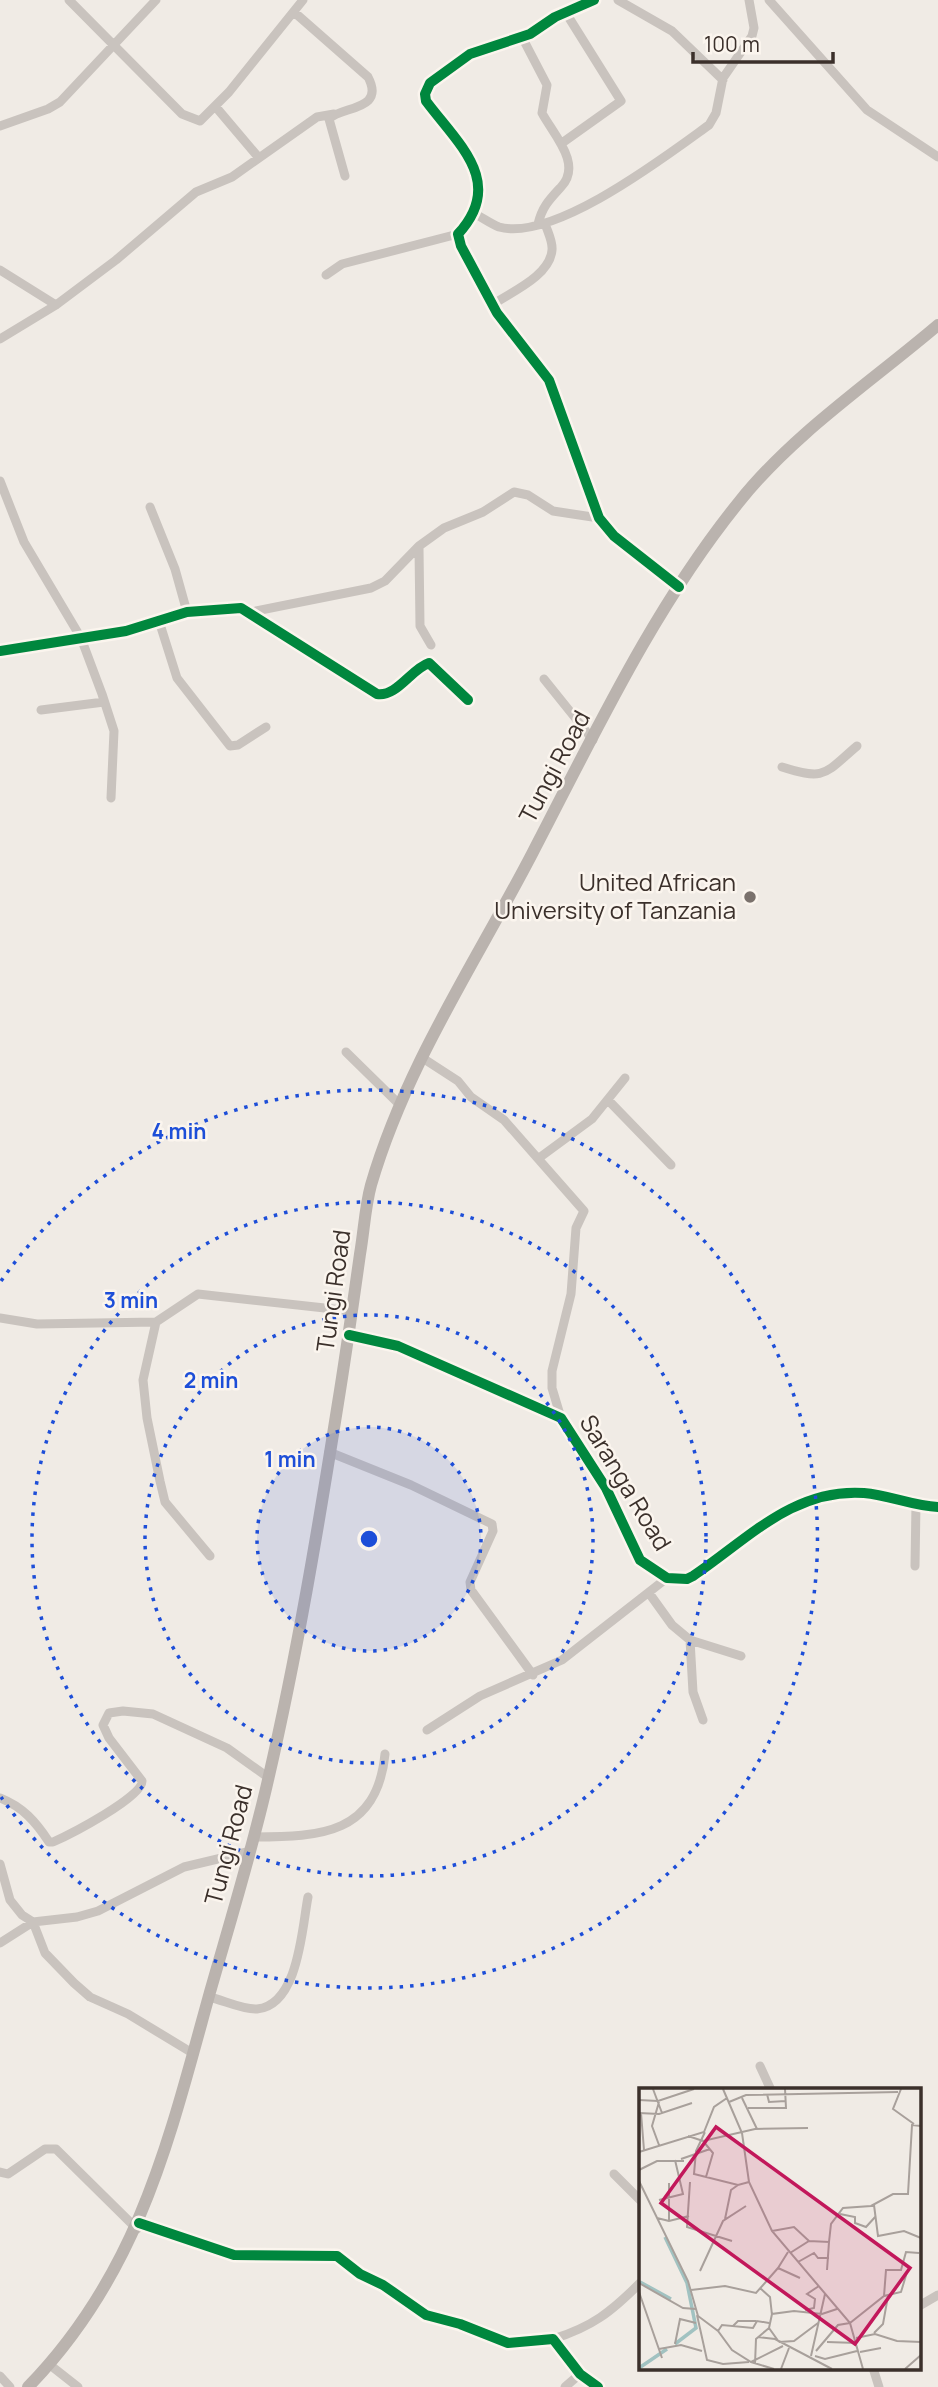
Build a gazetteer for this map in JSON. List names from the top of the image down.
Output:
{
  "streets": {
    "main road": ["Tungi Road"],
    "street": ["Saranga Road"]
  },
  "crossings": [
    ["Tungi Road", "Saranga Road"]
  ],
  "places": ["United African University of Tanzania"],
  "scale_bar": "100 m",
  "rings": [
    "4 min",
    "3 min",
    "2 min",
    "1 min"
  ]
}
